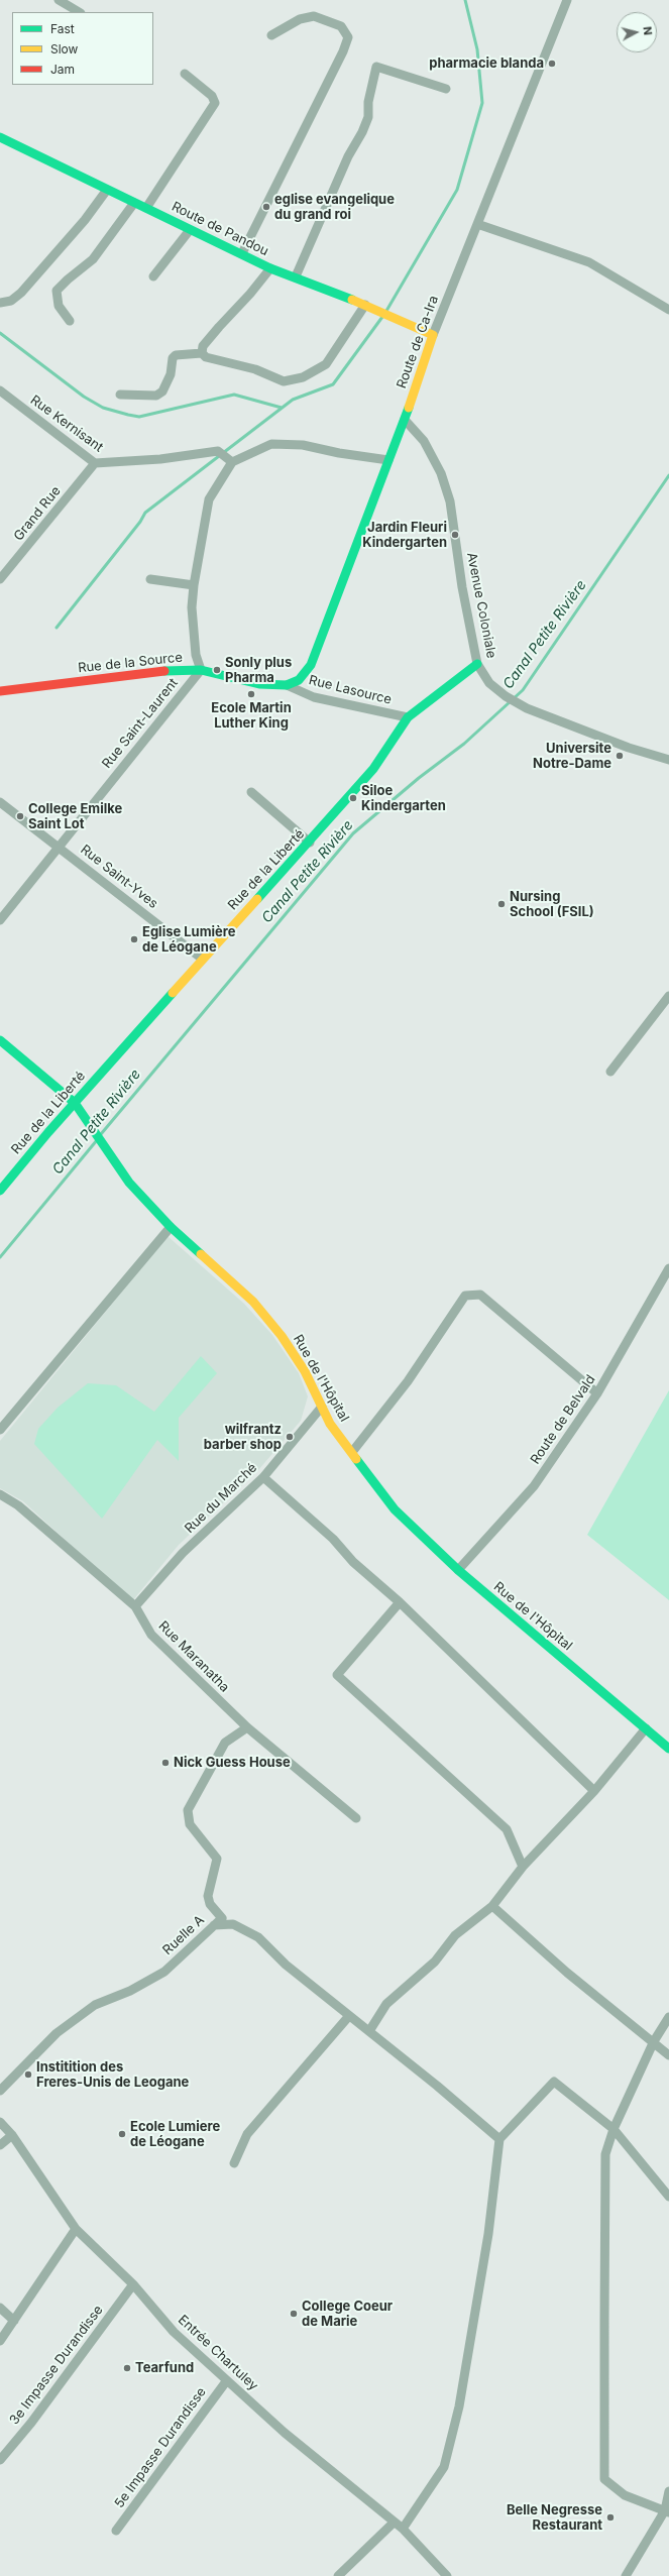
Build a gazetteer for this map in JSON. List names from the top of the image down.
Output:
{
  "streets": {
    "street": [
      "Route de Pandou",
      "Route de Ca-Ira",
      "Rue Kernisant",
      "Grand Rue",
      "Avenue Coloniale",
      "Rue de la Source",
      "Rue Lasource",
      "Rue Saint-Laurent",
      "Rue de la Liberté",
      "Rue Saint-Yves",
      "Rue de l'Hôpital",
      "Route de Belvald",
      "Rue du Marché",
      "Rue Maranatha",
      "Ruelle A",
      "Entrée Chartuley",
      "3e Impasse Durandisse",
      "5e Impasse Durandisse"
    ]
  },
  "crossings": [
    ["Route de Pandou", "Route de Ca-Ira"],
    ["Route de Ca-Ira", "Avenue Coloniale"],
    ["Route de Ca-Ira", "Rue de la Source"],
    ["Route de Ca-Ira", "Rue Lasource"],
    ["Rue Kernisant", "Grand Rue"],
    ["Avenue Coloniale", "Rue de la Liberté"],
    ["Rue de la Source", "Rue Lasource"],
    ["Rue de la Source", "Rue Saint-Laurent"],
    ["Rue Lasource", "Rue de la Liberté"],
    ["Rue Saint-Laurent", "Rue Saint-Yves"],
    ["Rue de la Liberté", "Rue Saint-Yves"],
    ["Rue de la Liberté", "Rue de l'Hôpital"],
    ["Rue de l'Hôpital", "Route de Belvald"],
    ["Rue de l'Hôpital", "Rue du Marché"],
    ["Rue du Marché", "Rue Maranatha"],
    ["Rue Maranatha", "Ruelle A"],
    ["Entrée Chartuley", "3e Impasse Durandisse"],
    ["Entrée Chartuley", "5e Impasse Durandisse"]
  ],
  "water": ["Canal Petite Rivière"],
  "places": [
    "pharmacie blanda",
    "eglise evangelique du grand roi",
    "Jardin Fleuri Kindergarten",
    "Sonly plus Pharma",
    "Ecole Martin Luther King",
    "Universite Notre-Dame",
    "Siloe Kindergarten",
    "College Emilke Saint Lot",
    "Nursing School (FSIL)",
    "Eglise Lumière de Léogane",
    "wilfrantz barber shop",
    "Nick Guess House",
    "Institition des Freres-Unis de Leogane",
    "Ecole Lumiere de Léogane",
    "College Coeur de Marie",
    "Tearfund",
    "Belle Negresse Restaurant"
  ],
  "legend": ["Fast", "Slow", "Jam"],
  "north": "right"
}
